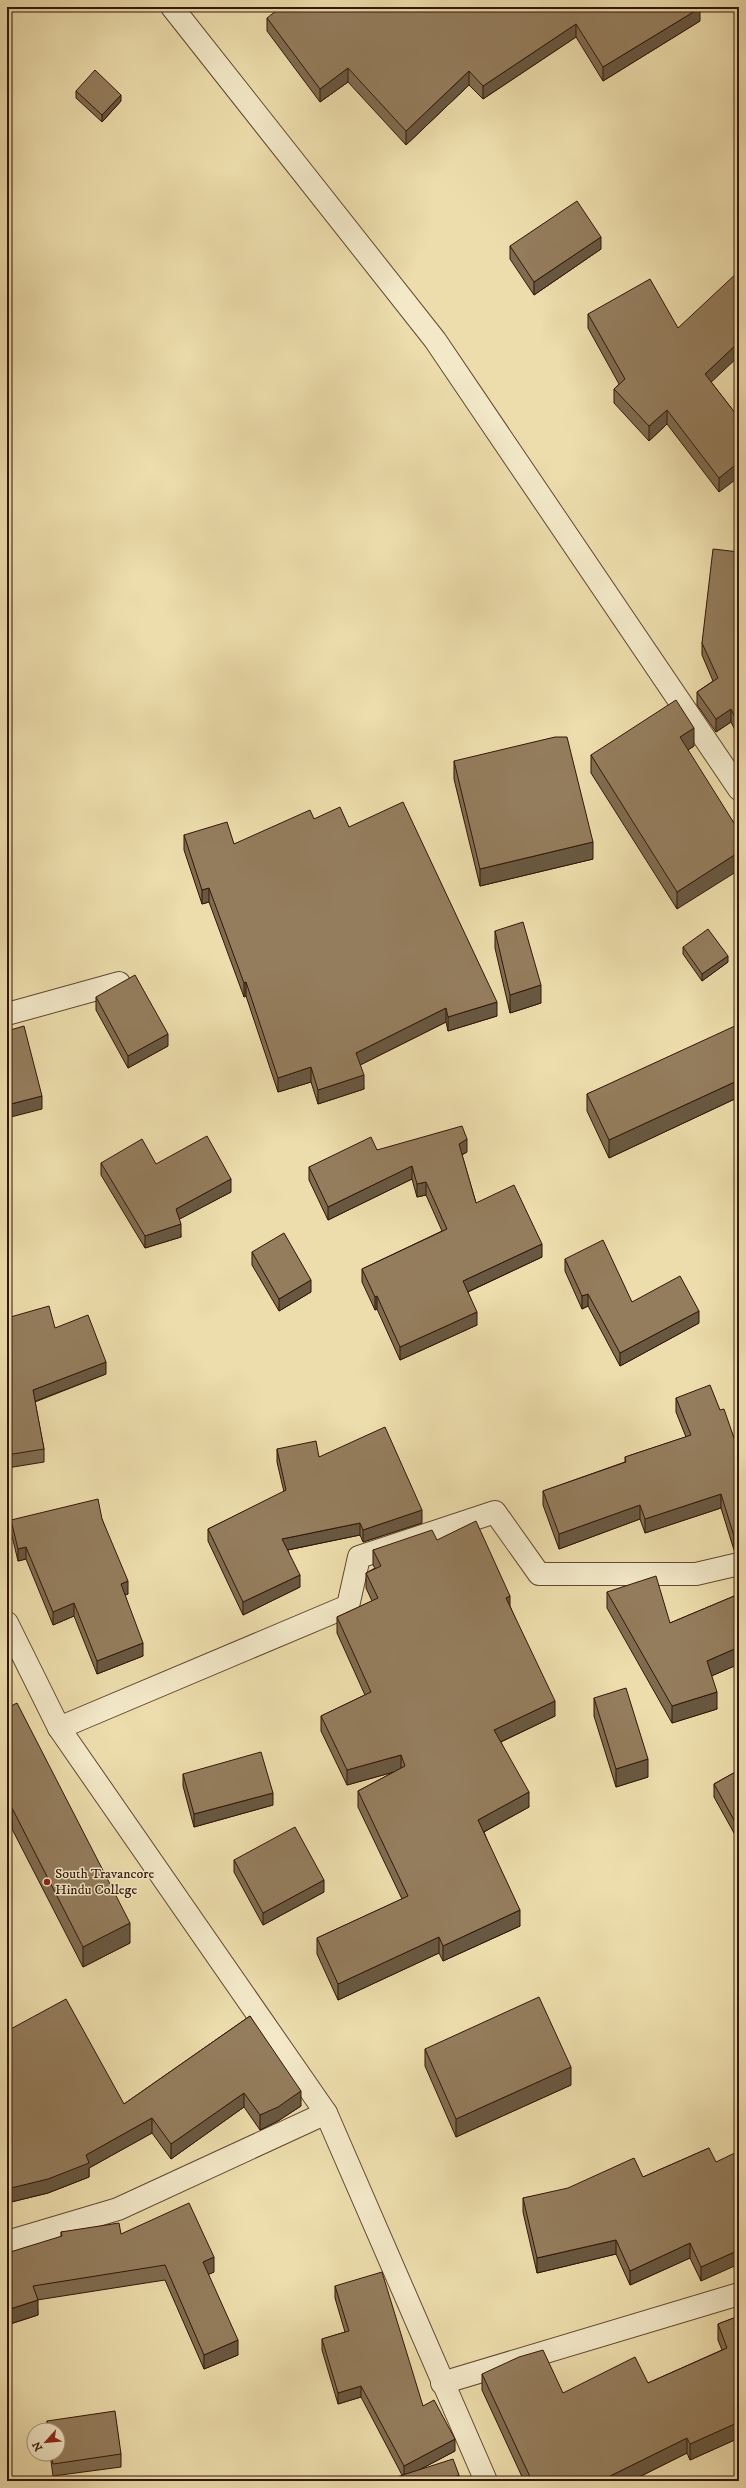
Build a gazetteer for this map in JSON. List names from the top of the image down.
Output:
{
  "places": ["South Travancore Hindu College"],
  "north": "bottom left"
}
